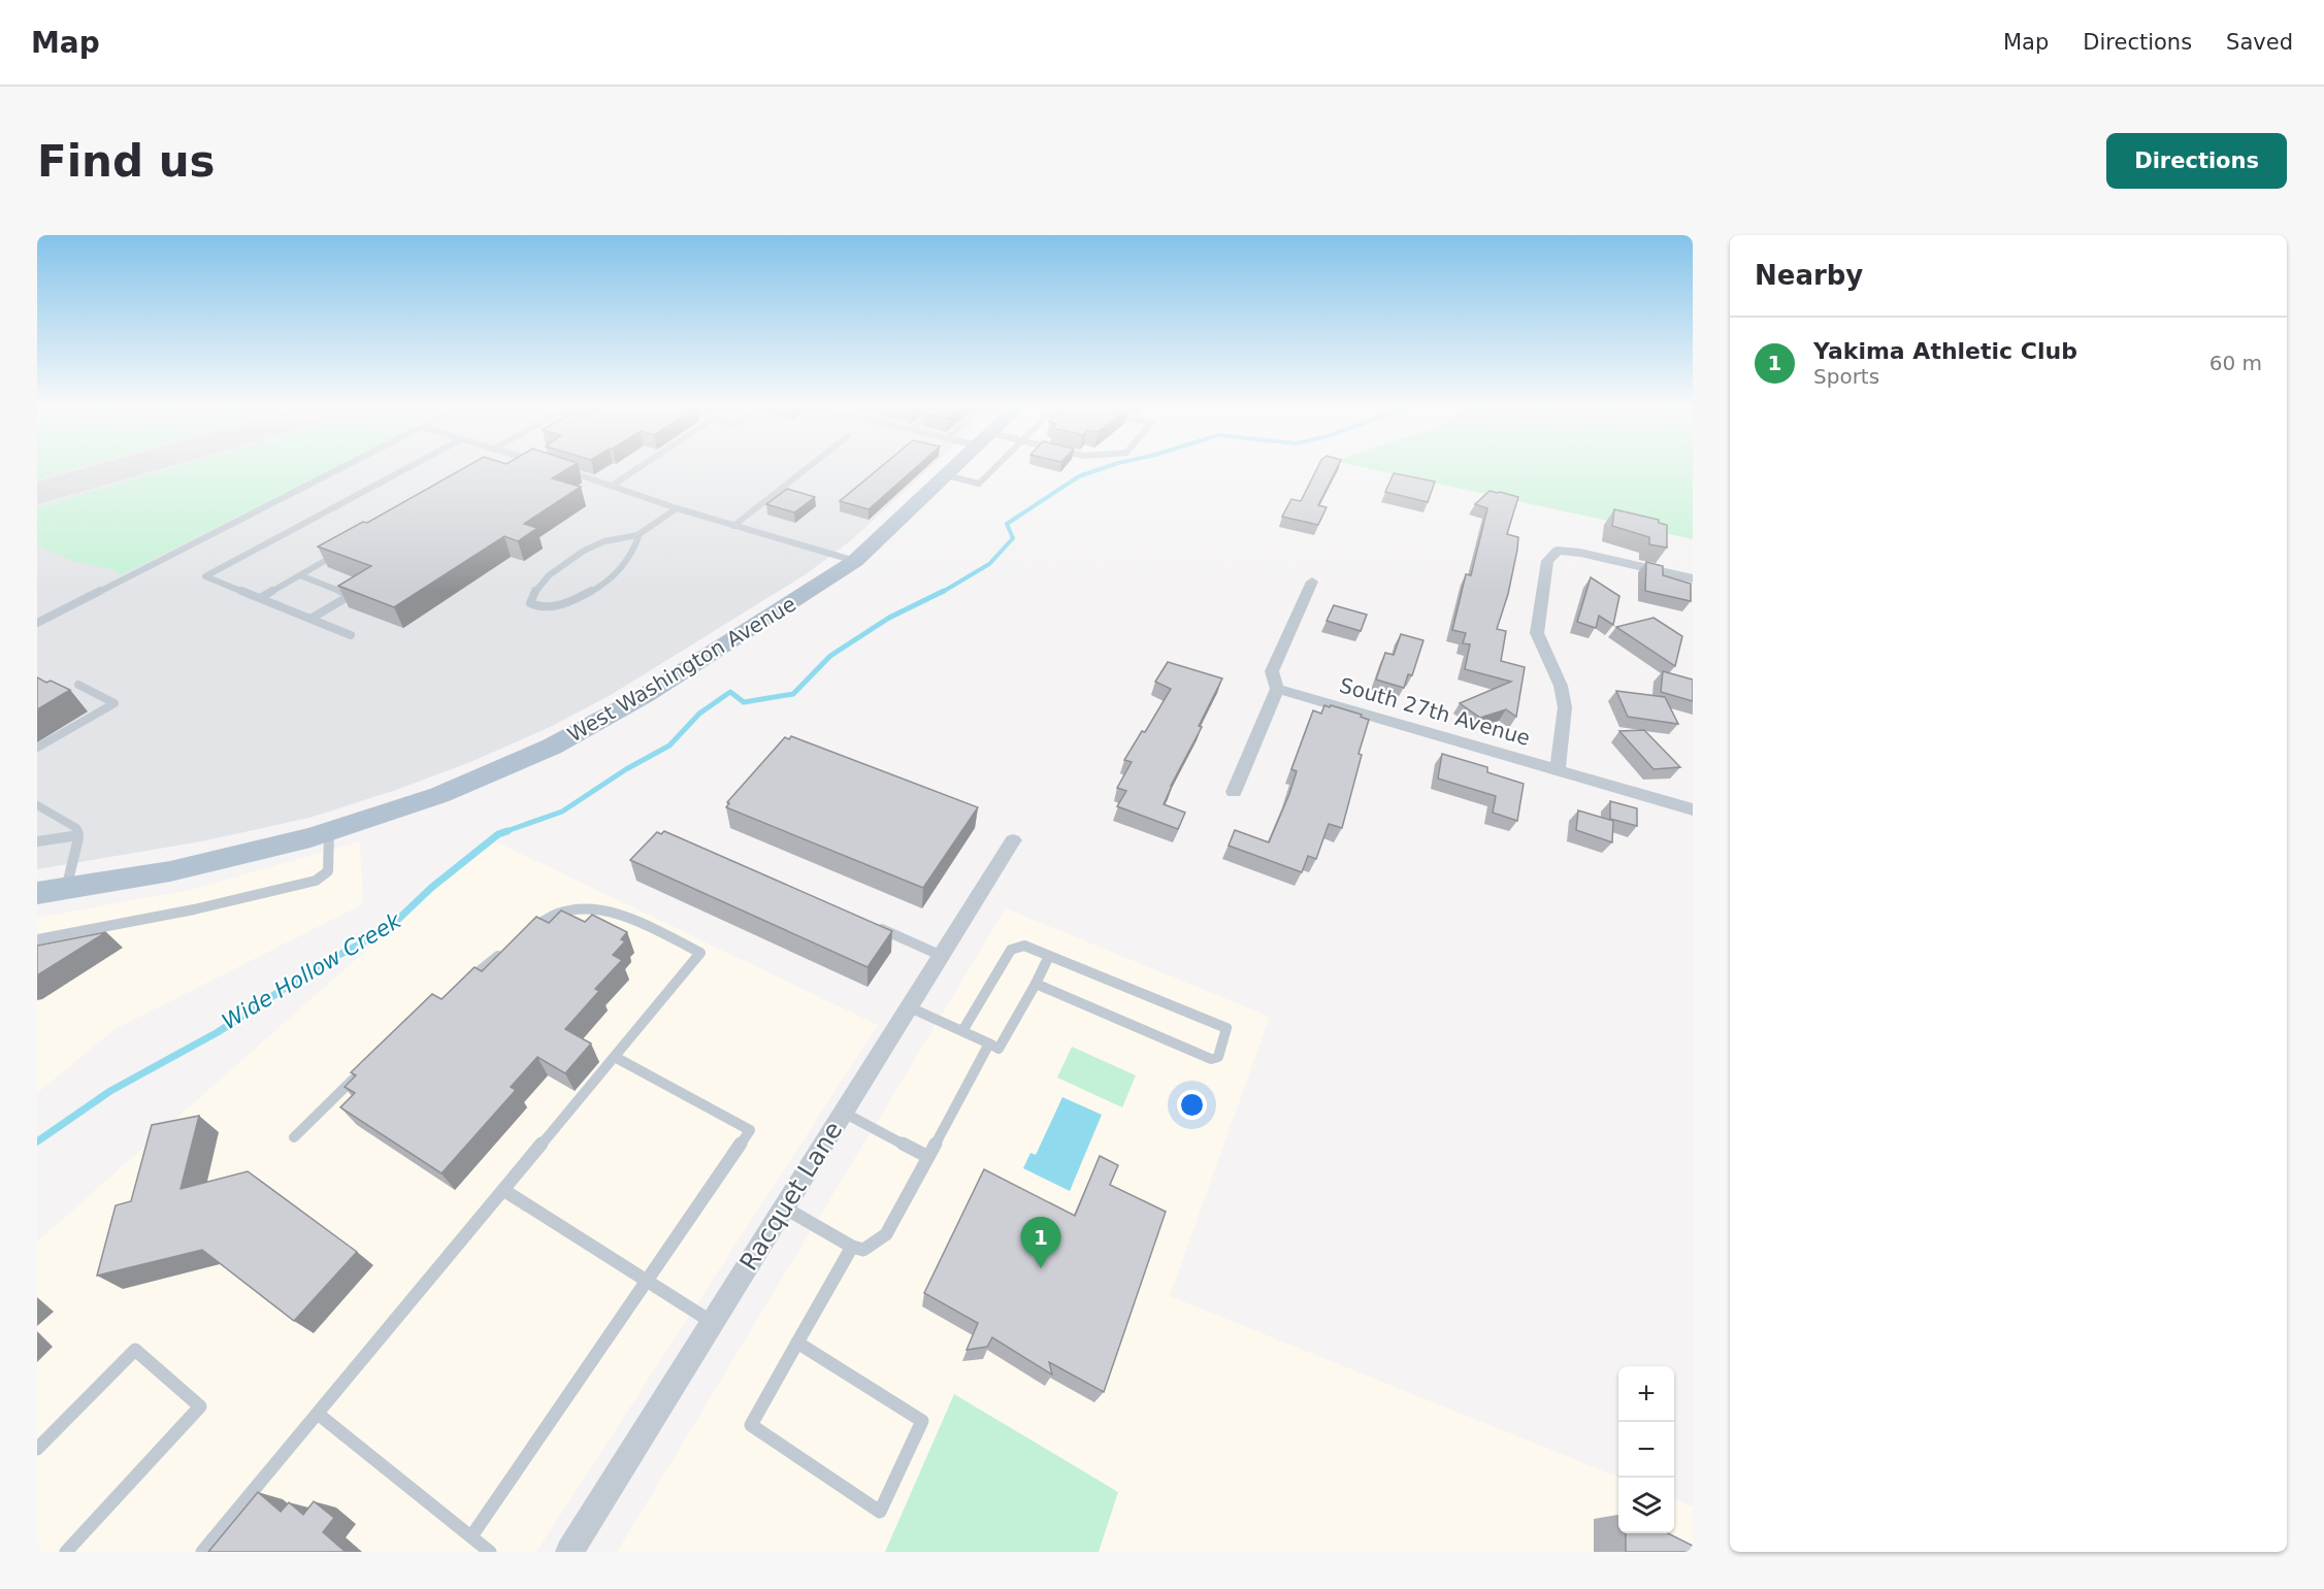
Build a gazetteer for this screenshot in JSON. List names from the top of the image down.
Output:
{
  "streets": {
    "main road": ["West Washington Avenue"],
    "street": ["South 27th Avenue", "Racquet Lane"]
  },
  "water": ["Wide Hollow Creek"],
  "page": {
    "header": "Map",
    "nav": ["Map", "Directions", "Saved"],
    "buttons": "Directions",
    "title": "Find us",
    "heading": "Nearby",
    "list": [
      {
        "mark": "1",
        "name": "Yakima Athletic Club",
        "note": "Sports",
        "value": "60 m"
      }
    ],
    "pins": "1",
    "map_buttons": ["+", "−"]
  }
}
